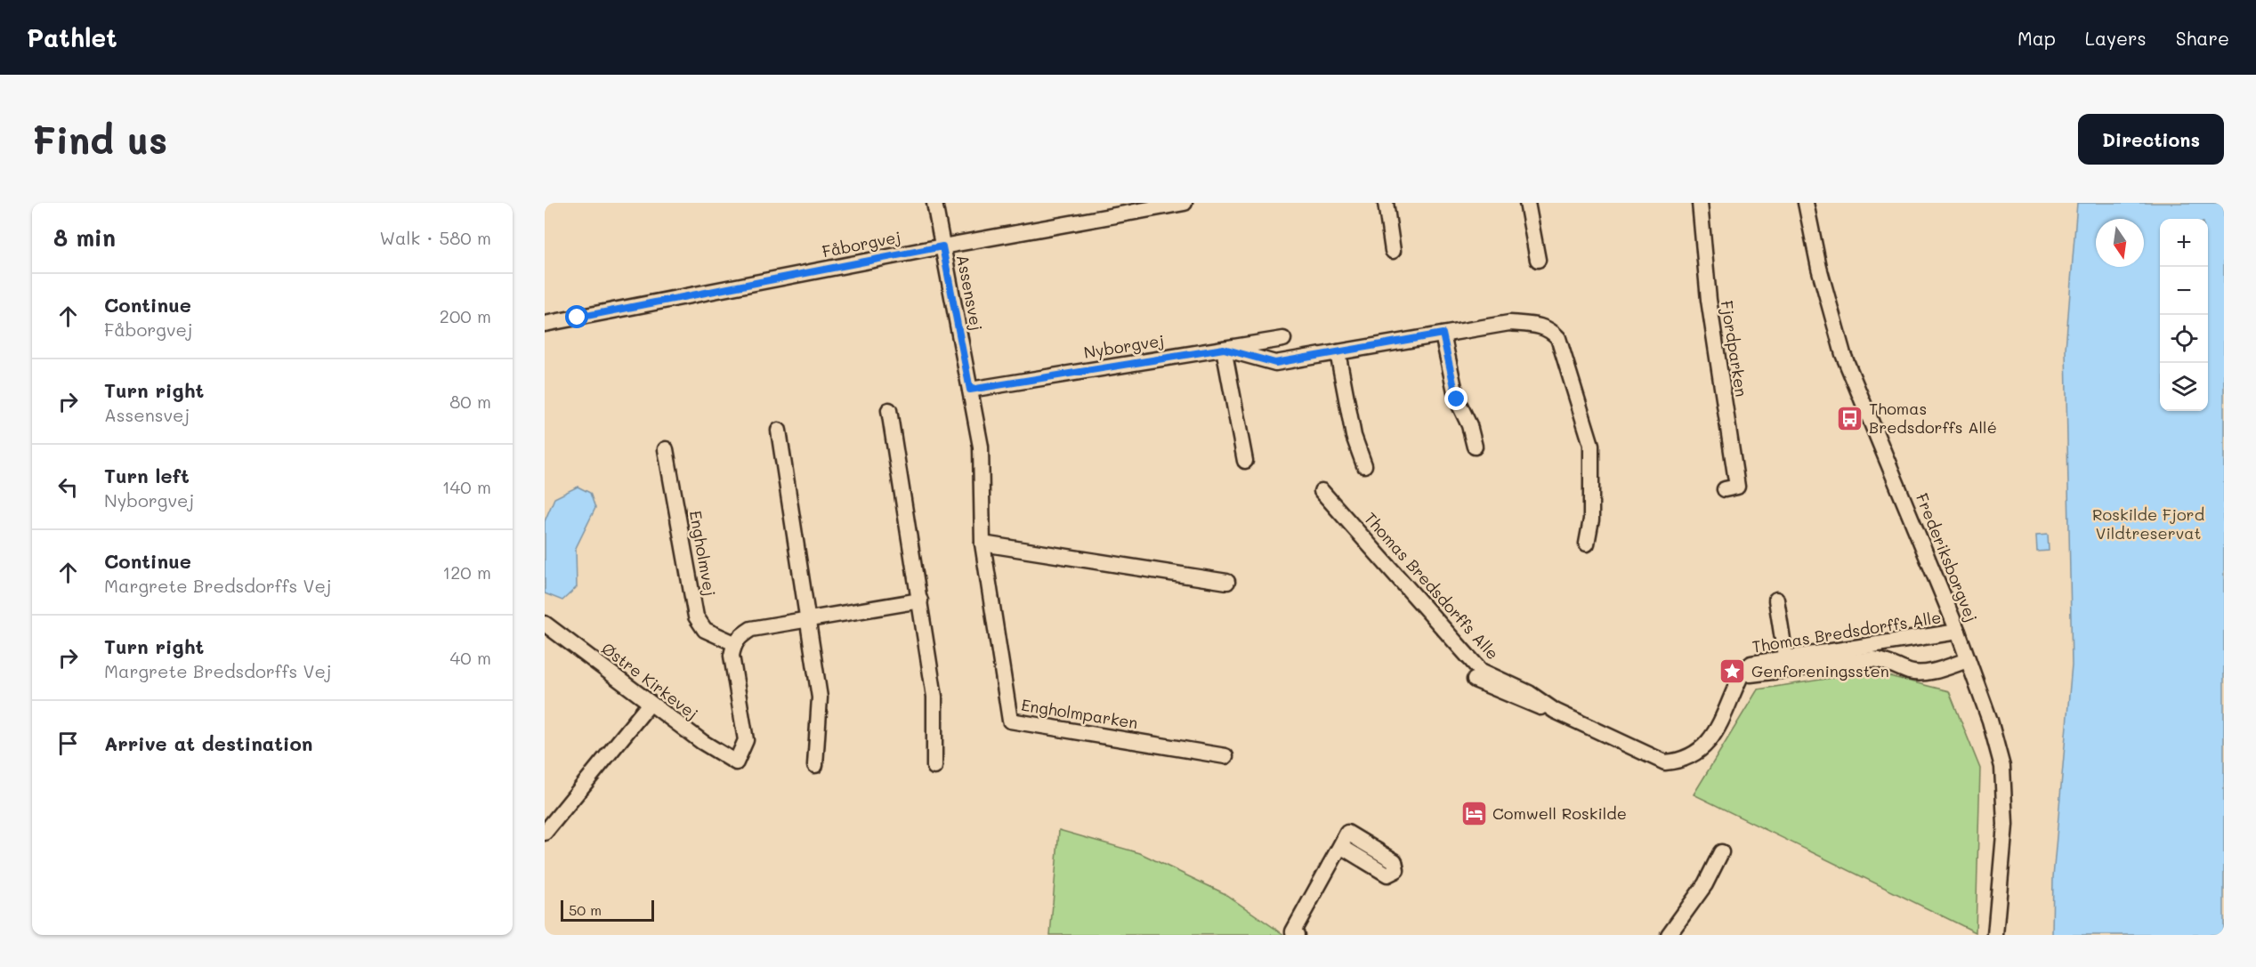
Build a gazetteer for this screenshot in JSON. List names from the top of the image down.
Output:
{
  "streets": {
    "street": [
      "Fåborgvej",
      "Assensvej",
      "Nyborgvej",
      "Fjordparken",
      "Engholmvej",
      "Frederiksborgvej",
      "Thomas Bredsdorffs Alle",
      "Østre Kirkevej",
      "Engholmparken"
    ]
  },
  "crossings": [
    ["Fåborgvej", "Assensvej"],
    ["Assensvej", "Nyborgvej"],
    ["Assensvej", "Engholmparken"],
    ["Nyborgvej", "Engholmparken"],
    ["Engholmvej", "Østre Kirkevej"],
    ["Frederiksborgvej", "Thomas Bredsdorffs Alle"]
  ],
  "parks": ["Roskilde Fjord Vildtreservat"],
  "places": {
    "bus stop": ["Thomas Bredsdorffs Allé"],
    "place": ["Genforeningssten"],
    "hotel": ["Comwell Roskilde"]
  },
  "scale_bar": "50 m",
  "north": "bottom",
  "page": {
    "header": "Pathlet",
    "nav": ["Map", "Layers", "Share"],
    "buttons": "Directions",
    "title": "Find us",
    "heading": ["8 min", "Walk · 580 m"],
    "map_buttons": ["+", "−"],
    "list": [
      ["Continue", "Fåborgvej", "200 m"],
      ["Turn right", "Assensvej", "80 m"],
      ["Turn left", "Nyborgvej", "140 m"],
      ["Continue", "Margrete Bredsdorffs Vej", "120 m"],
      ["Turn right", "Margrete Bredsdorffs Vej", "40 m"],
      "Arrive at destination"
    ],
    "scale": "50 m"
  }
}
